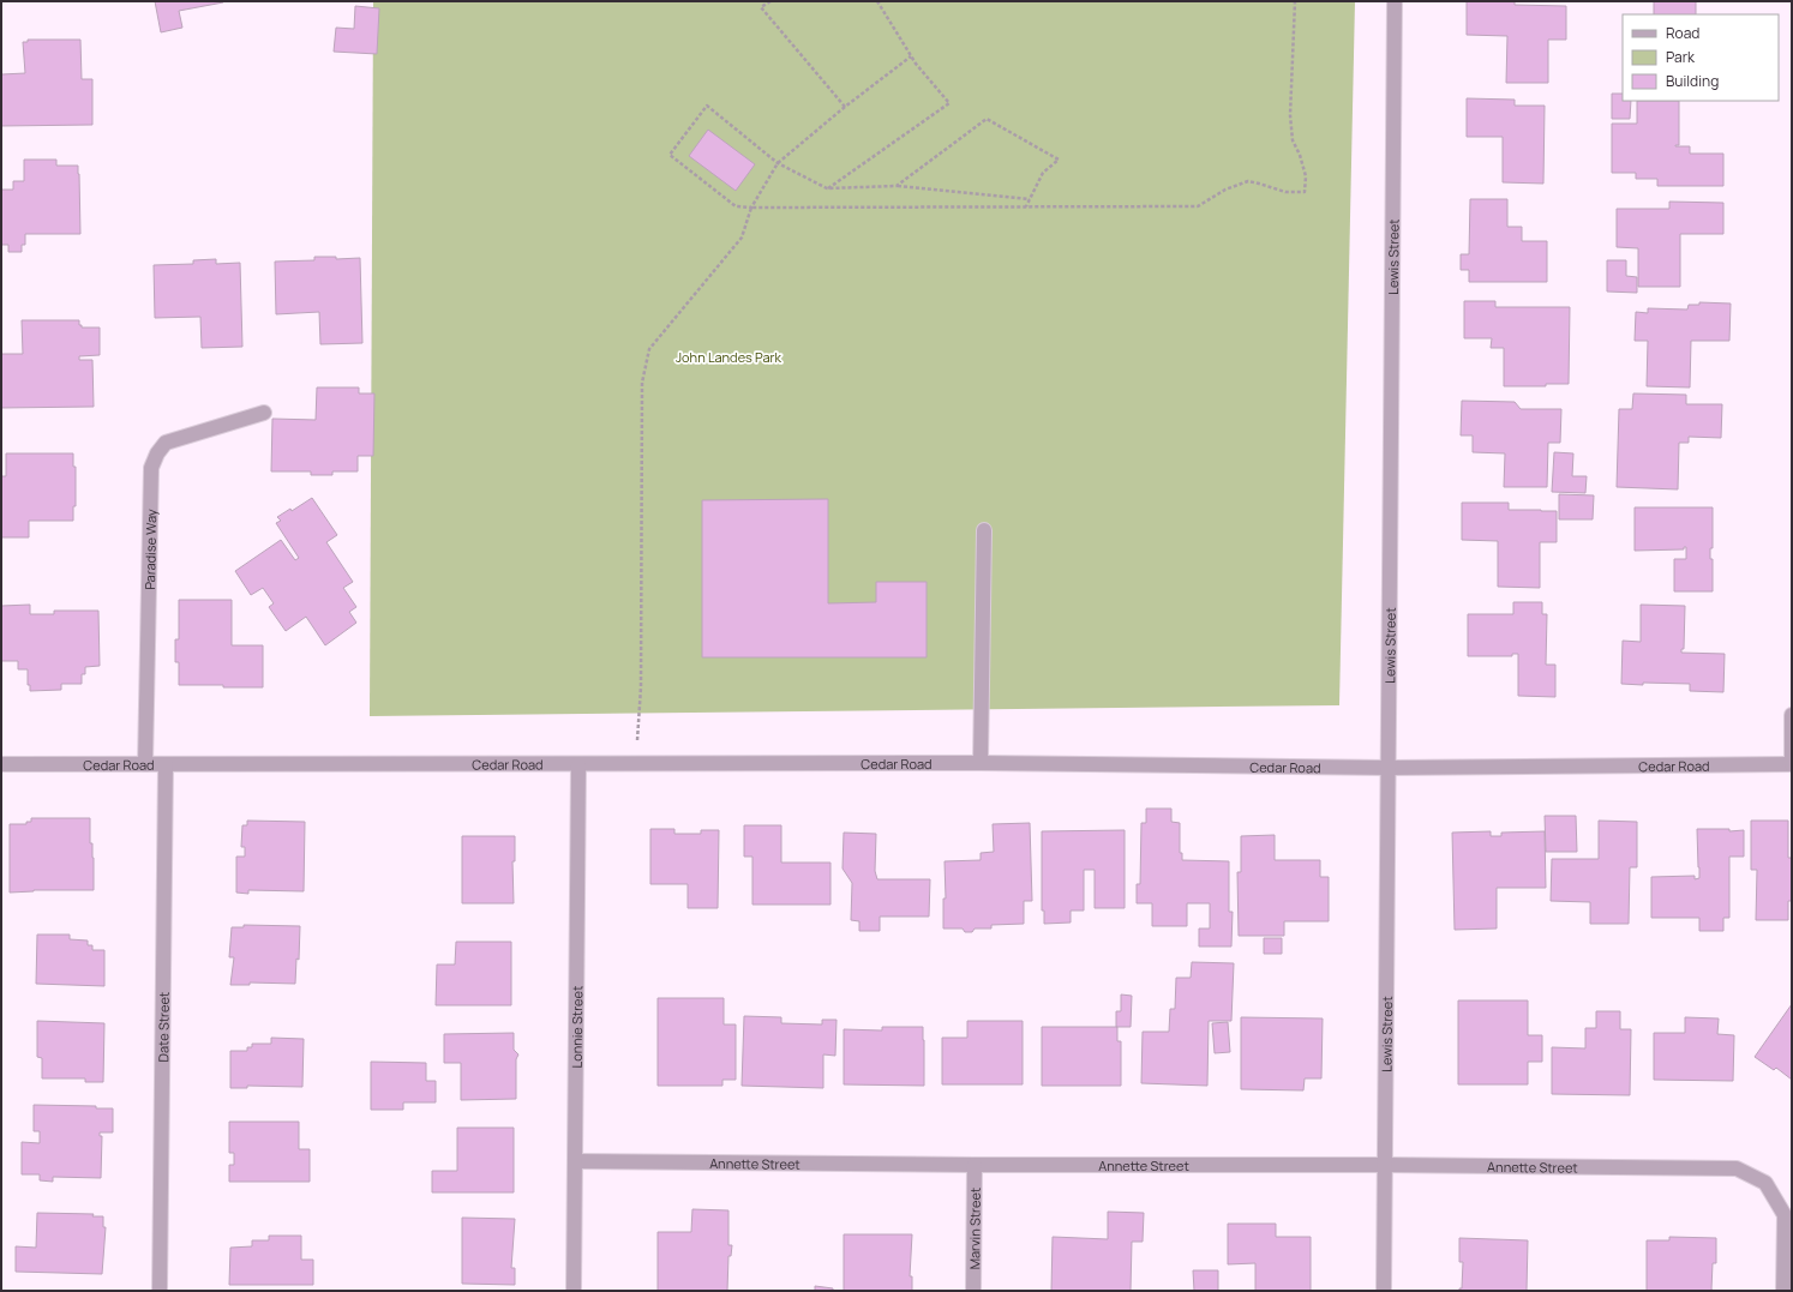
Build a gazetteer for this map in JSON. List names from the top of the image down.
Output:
{
  "streets": {
    "street": [
      "Lewis Street",
      "Paradise Way",
      "Cedar Road",
      "Date Street",
      "Lonnie Street",
      "Annette Street",
      "Marvin Street"
    ]
  },
  "crossings": [
    ["Lewis Street", "Cedar Road"],
    ["Lewis Street", "Annette Street"],
    ["Paradise Way", "Cedar Road"],
    ["Cedar Road", "Date Street"],
    ["Cedar Road", "Lonnie Street"],
    ["Lonnie Street", "Annette Street"],
    ["Annette Street", "Marvin Street"]
  ],
  "parks": ["John Landes Park"],
  "legend": ["Road", "Park", "Building"]
}
